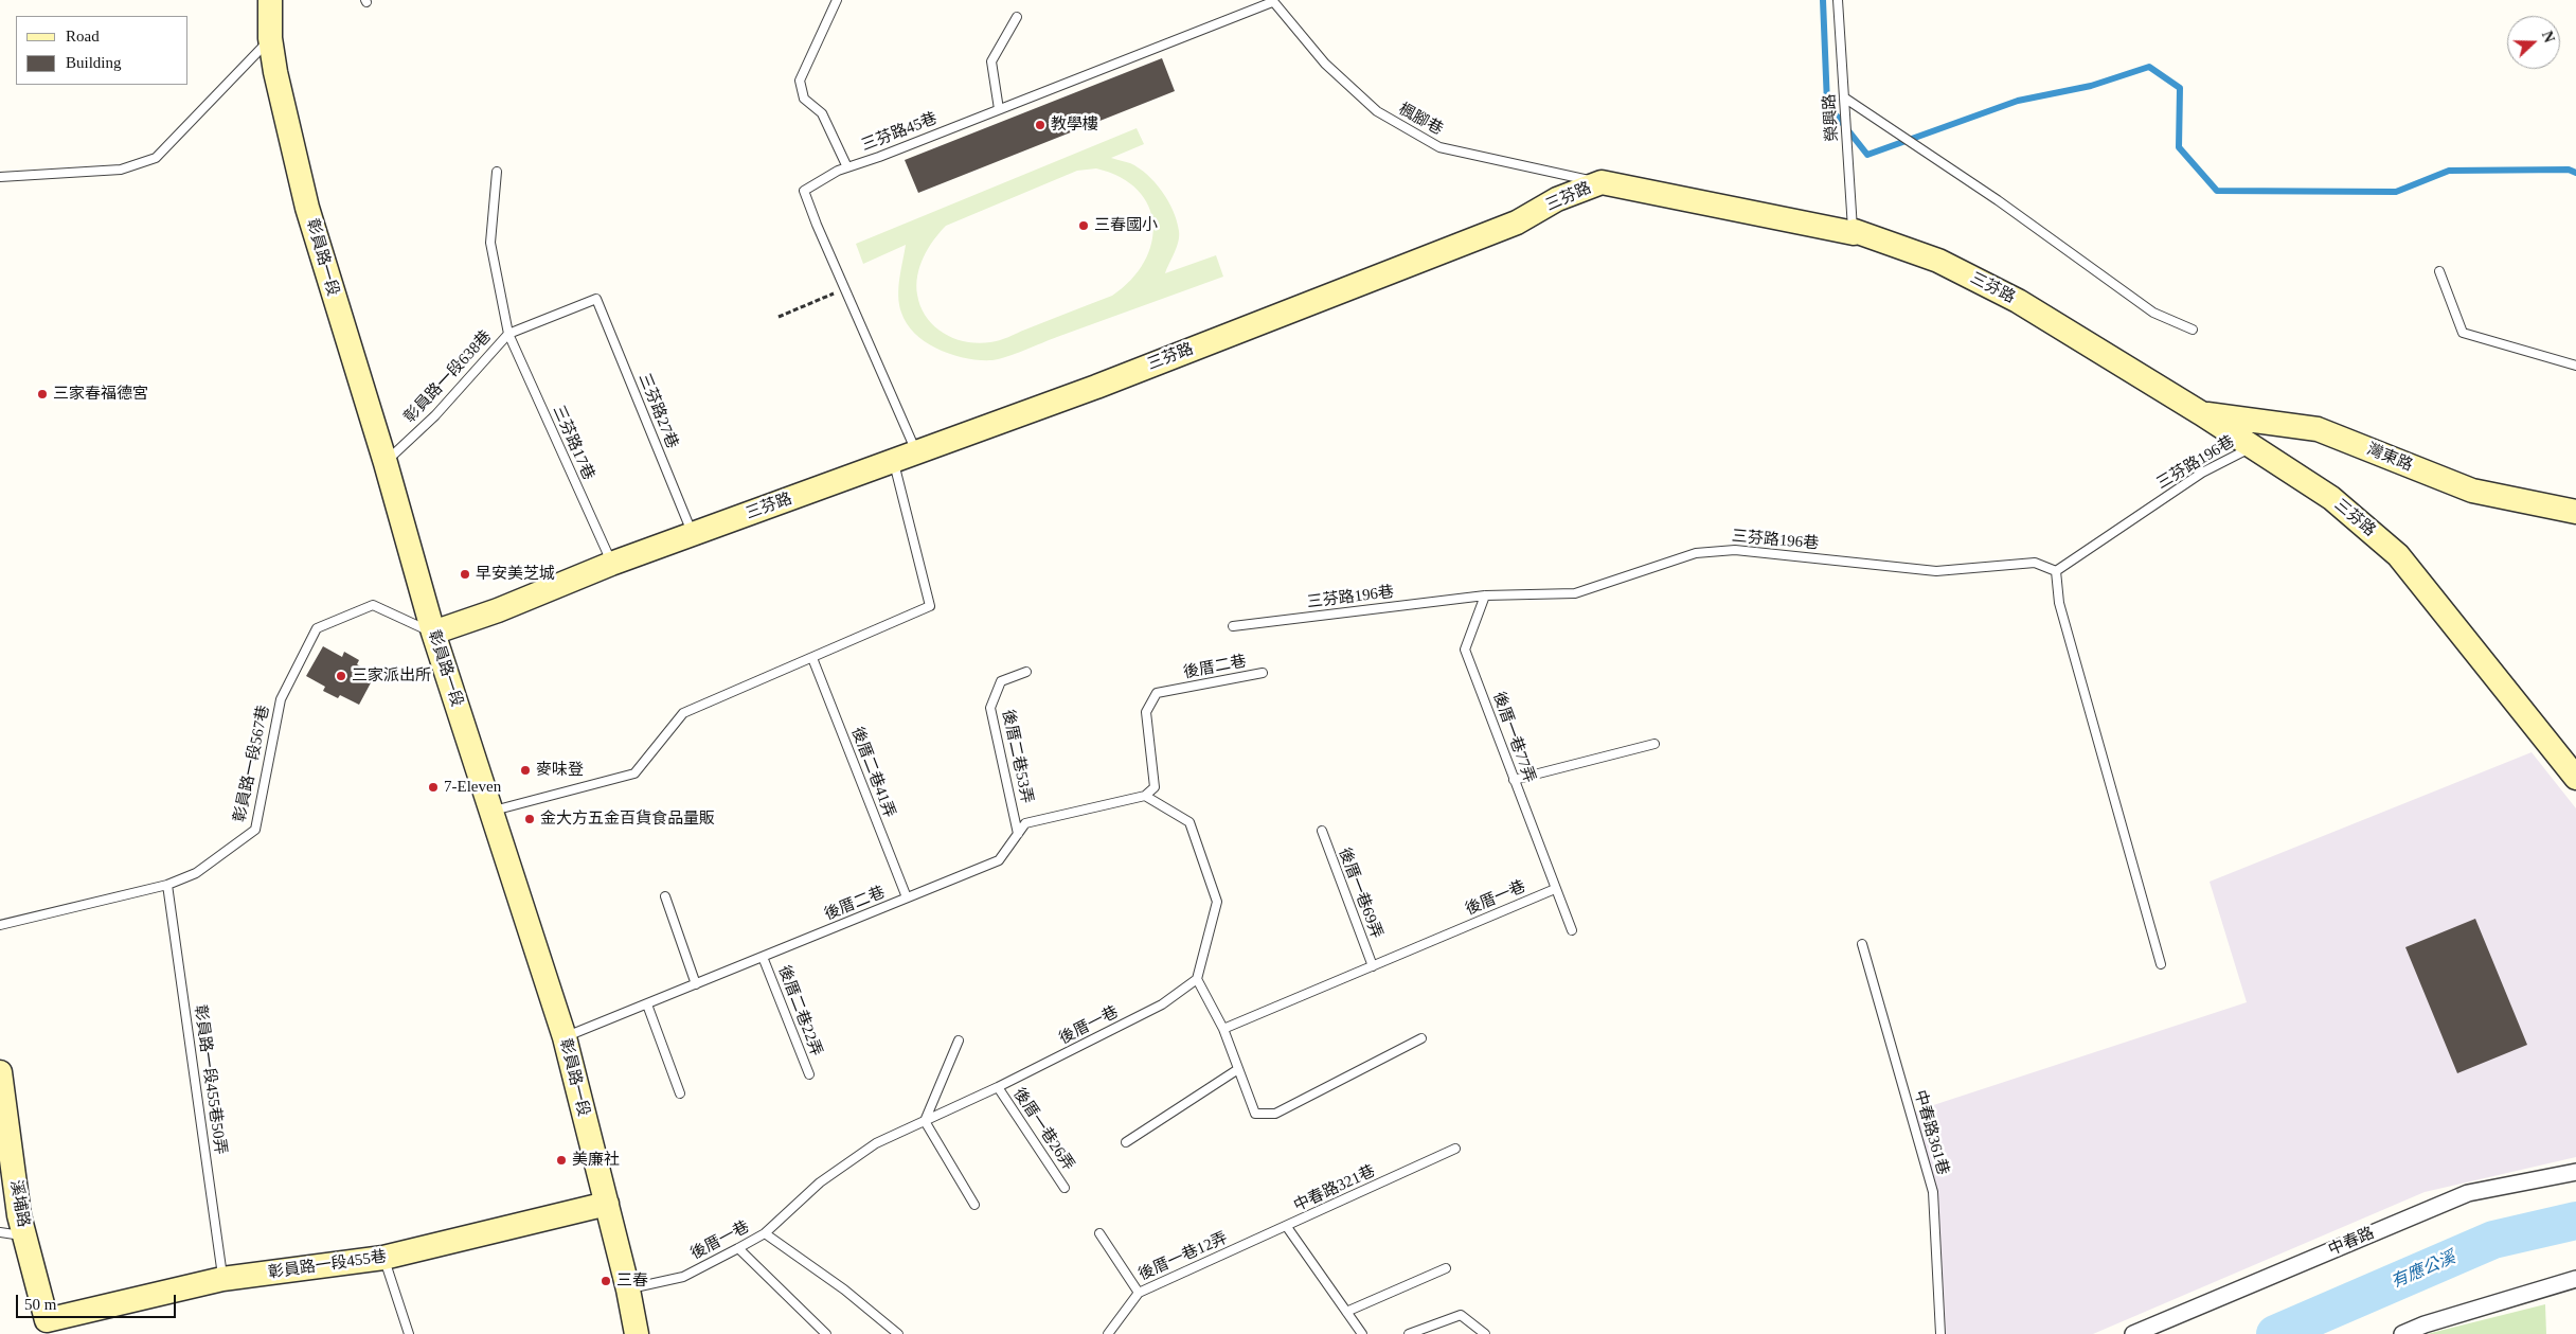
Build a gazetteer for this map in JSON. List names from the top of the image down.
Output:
{
  "streets": {
    "street": [
      "三芬路",
      "彰員路一段",
      "灣東路",
      "溪埔路",
      "中春路",
      "彰員路一段455巷"
    ],
    "lane": [
      "榮興路",
      "楓腳巷",
      "三芬路45巷",
      "彰員路一段638巷",
      "三芬路27巷",
      "三芬路17巷",
      "三芬路196巷",
      "後厝二巷",
      "後厝一巷77弄",
      "後厝二巷53弄",
      "彰員路一段567巷",
      "後厝二巷41弄",
      "後厝一巷69弄",
      "後厝一巷",
      "後厝二巷22弄",
      "彰員路一段455巷50弄",
      "後厝一巷26弄",
      "中春路361巷",
      "中春路321巷",
      "後厝一巷12弄"
    ]
  },
  "crossings": [
    ["榮興路", "三芬路"],
    ["楓腳巷", "三芬路45巷"],
    ["楓腳巷", "三芬路"],
    ["三芬路45巷", "三芬路"],
    ["三芬路", "彰員路一段"],
    ["三芬路", "三芬路27巷"],
    ["三芬路", "三芬路17巷"],
    ["三芬路", "灣東路"],
    ["三芬路", "三芬路196巷"],
    ["三芬路", "彰員路一段567巷"],
    ["彰員路一段", "彰員路一段638巷"],
    ["彰員路一段", "後厝二巷"],
    ["彰員路一段", "彰員路一段567巷"],
    ["彰員路一段", "後厝一巷"],
    ["彰員路一段", "彰員路一段455巷"],
    ["彰員路一段638巷", "三芬路27巷"],
    ["彰員路一段638巷", "三芬路17巷"],
    ["三芬路196巷", "後厝一巷77弄"],
    ["後厝二巷", "後厝二巷53弄"],
    ["後厝二巷", "後厝二巷41弄"],
    ["後厝二巷", "後厝二巷22弄"],
    ["後厝一巷77弄", "後厝一巷"],
    ["彰員路一段567巷", "彰員路一段455巷50弄"],
    ["後厝一巷69弄", "後厝一巷"],
    ["後厝一巷", "後厝一巷26弄"],
    ["彰員路一段455巷50弄", "彰員路一段455巷"],
    ["中春路321巷", "後厝一巷12弄"],
    ["溪埔路", "彰員路一段455巷"]
  ],
  "water": ["有應公溪"],
  "places": [
    "教學樓",
    "三春國小",
    "三家春福德宮",
    "早安美芝城",
    "三家派出所",
    "麥味登",
    "7-Eleven",
    "金大方五金百貨食品量販",
    "美廉社",
    "三春"
  ],
  "legend": ["Road", "Building"],
  "scale_bar": "50 m",
  "north": "right"
}
